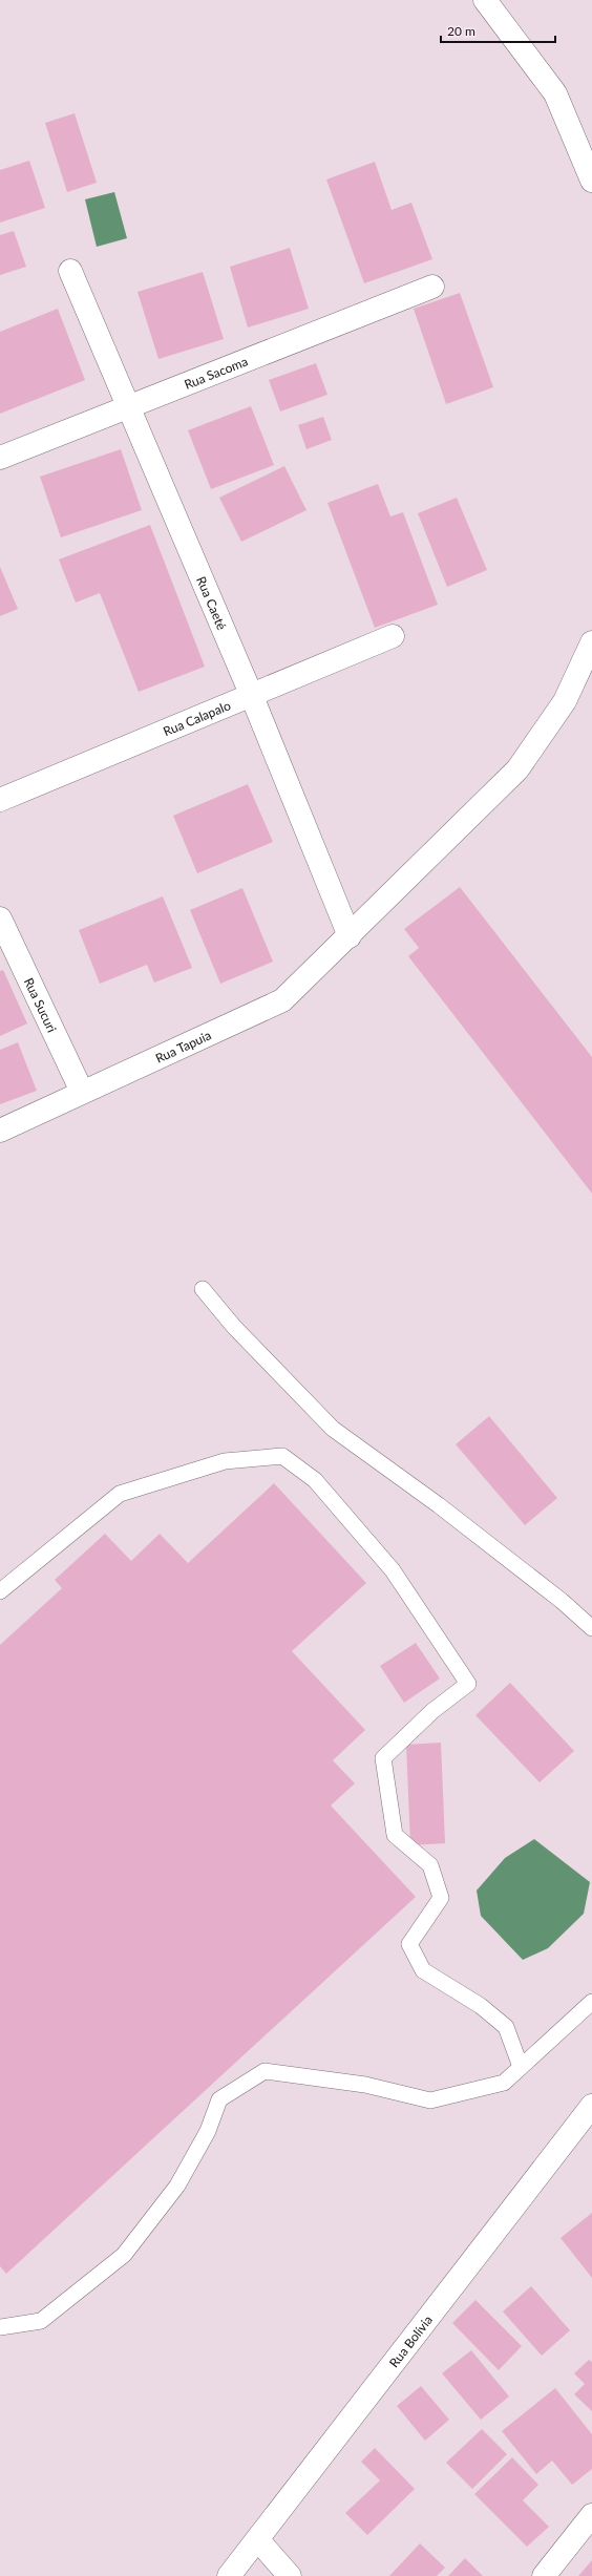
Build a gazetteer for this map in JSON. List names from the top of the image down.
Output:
{
  "streets": {
    "street": [
      "Rua Sacoma",
      "Rua Caeté",
      "Rua Calapalo",
      "Rua Sucuri",
      "Rua Tapuia",
      "Rua Bolívia"
    ]
  },
  "crossings": [
    ["Rua Sacoma", "Rua Caeté"],
    ["Rua Caeté", "Rua Calapalo"],
    ["Rua Caeté", "Rua Tapuia"],
    ["Rua Sucuri", "Rua Tapuia"]
  ],
  "scale_bar": "20 m"
}
